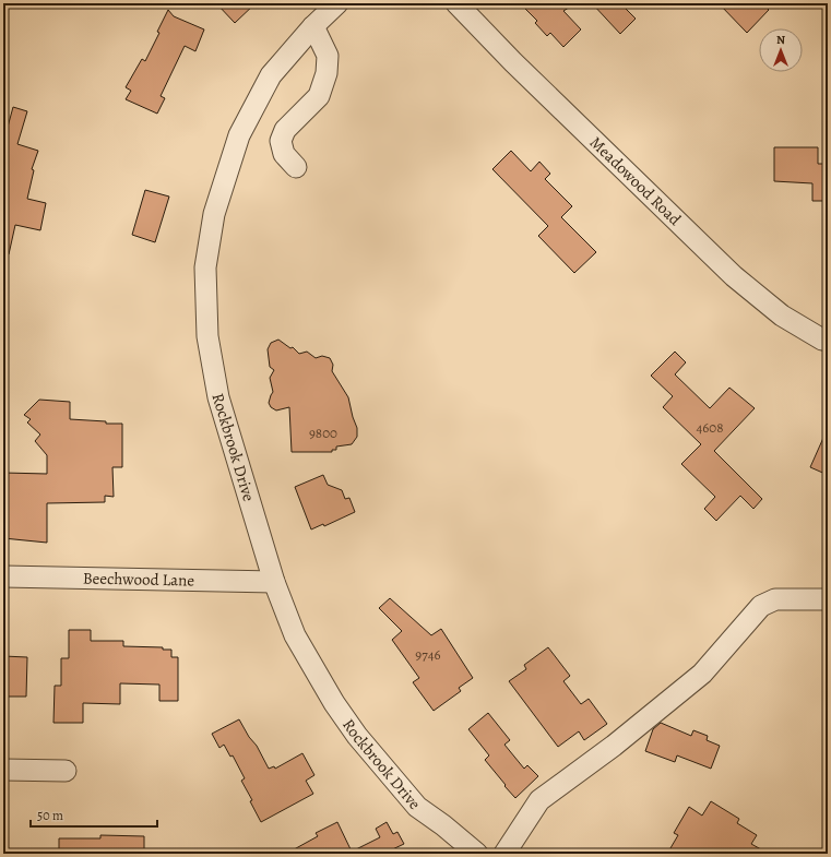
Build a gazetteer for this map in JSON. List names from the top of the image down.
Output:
{
  "streets": {
    "street": ["Meadowood Road", "Rockbrook Drive", "Beechwood Lane"]
  },
  "crossings": [
    ["Rockbrook Drive", "Beechwood Lane"]
  ],
  "house_numbers": ["4608", "9800", "9746"],
  "scale_bar": "50 m",
  "north": "top"
}
